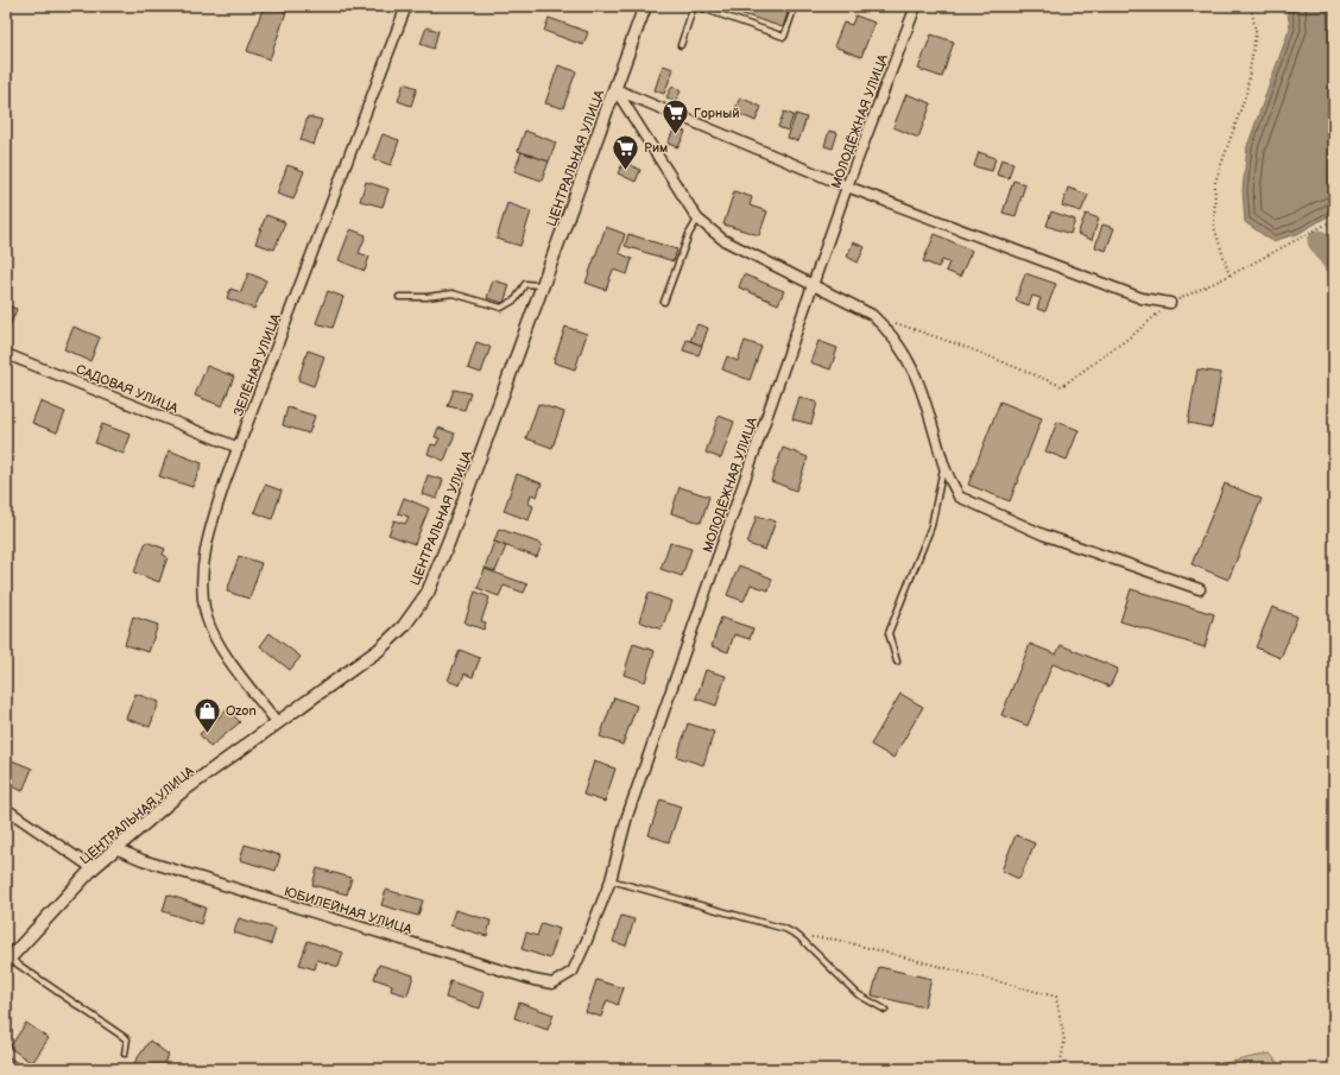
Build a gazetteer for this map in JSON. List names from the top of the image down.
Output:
{
  "streets": {
    "street": [
      "МОЛОДЁЖНАЯ УЛИЦА",
      "ЦЕНТРАЛЬНАЯ УЛИЦА",
      "ЗЕЛЁНАЯ УЛИЦА",
      "САДОВАЯ УЛИЦА",
      "ЮБИЛЕЙНАЯ УЛИЦА"
    ]
  },
  "crossings": [
    ["МОЛОДЁЖНАЯ УЛИЦА", "ЮБИЛЕЙНАЯ УЛИЦА"],
    ["ЦЕНТРАЛЬНАЯ УЛИЦА", "ЗЕЛЁНАЯ УЛИЦА"],
    ["ЦЕНТРАЛЬНАЯ УЛИЦА", "ЮБИЛЕЙНАЯ УЛИЦА"],
    ["ЗЕЛЁНАЯ УЛИЦА", "САДОВАЯ УЛИЦА"]
  ],
  "places": {
    "supermarket": ["Горный", "Рим"],
    "shop": ["Ozon"]
  }
}
